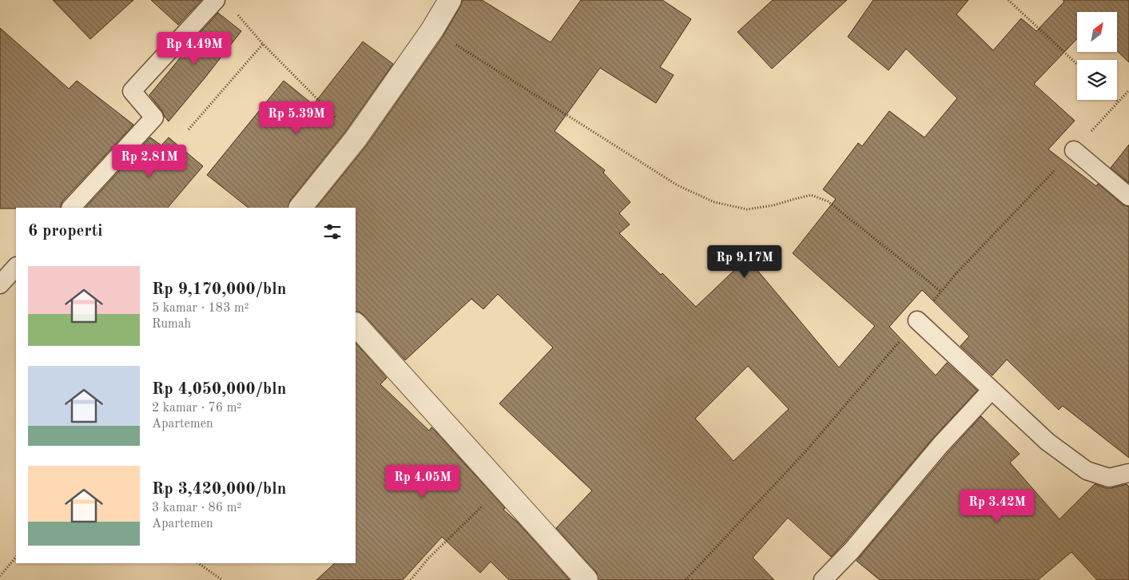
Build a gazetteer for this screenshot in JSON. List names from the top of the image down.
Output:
{
  "north": "top right",
  "page": {
    "price": [
      "Rp 4.49M",
      "Rp 5.39M",
      "Rp 2.81M",
      "Rp 9.17M",
      "Rp 4.05M",
      "Rp 3.42M"
    ],
    "heading": "6 properti",
    "list": [
      {
        "name": "Rp 9,170,000/bln",
        "note": "5 kamar · 183 m² · Rumah"
      },
      {
        "name": "Rp 4,050,000/bln",
        "note": "2 kamar · 76 m² · Apartemen"
      },
      {
        "name": "Rp 3,420,000/bln",
        "note": "3 kamar · 86 m² · Apartemen"
      }
    ]
  }
}
